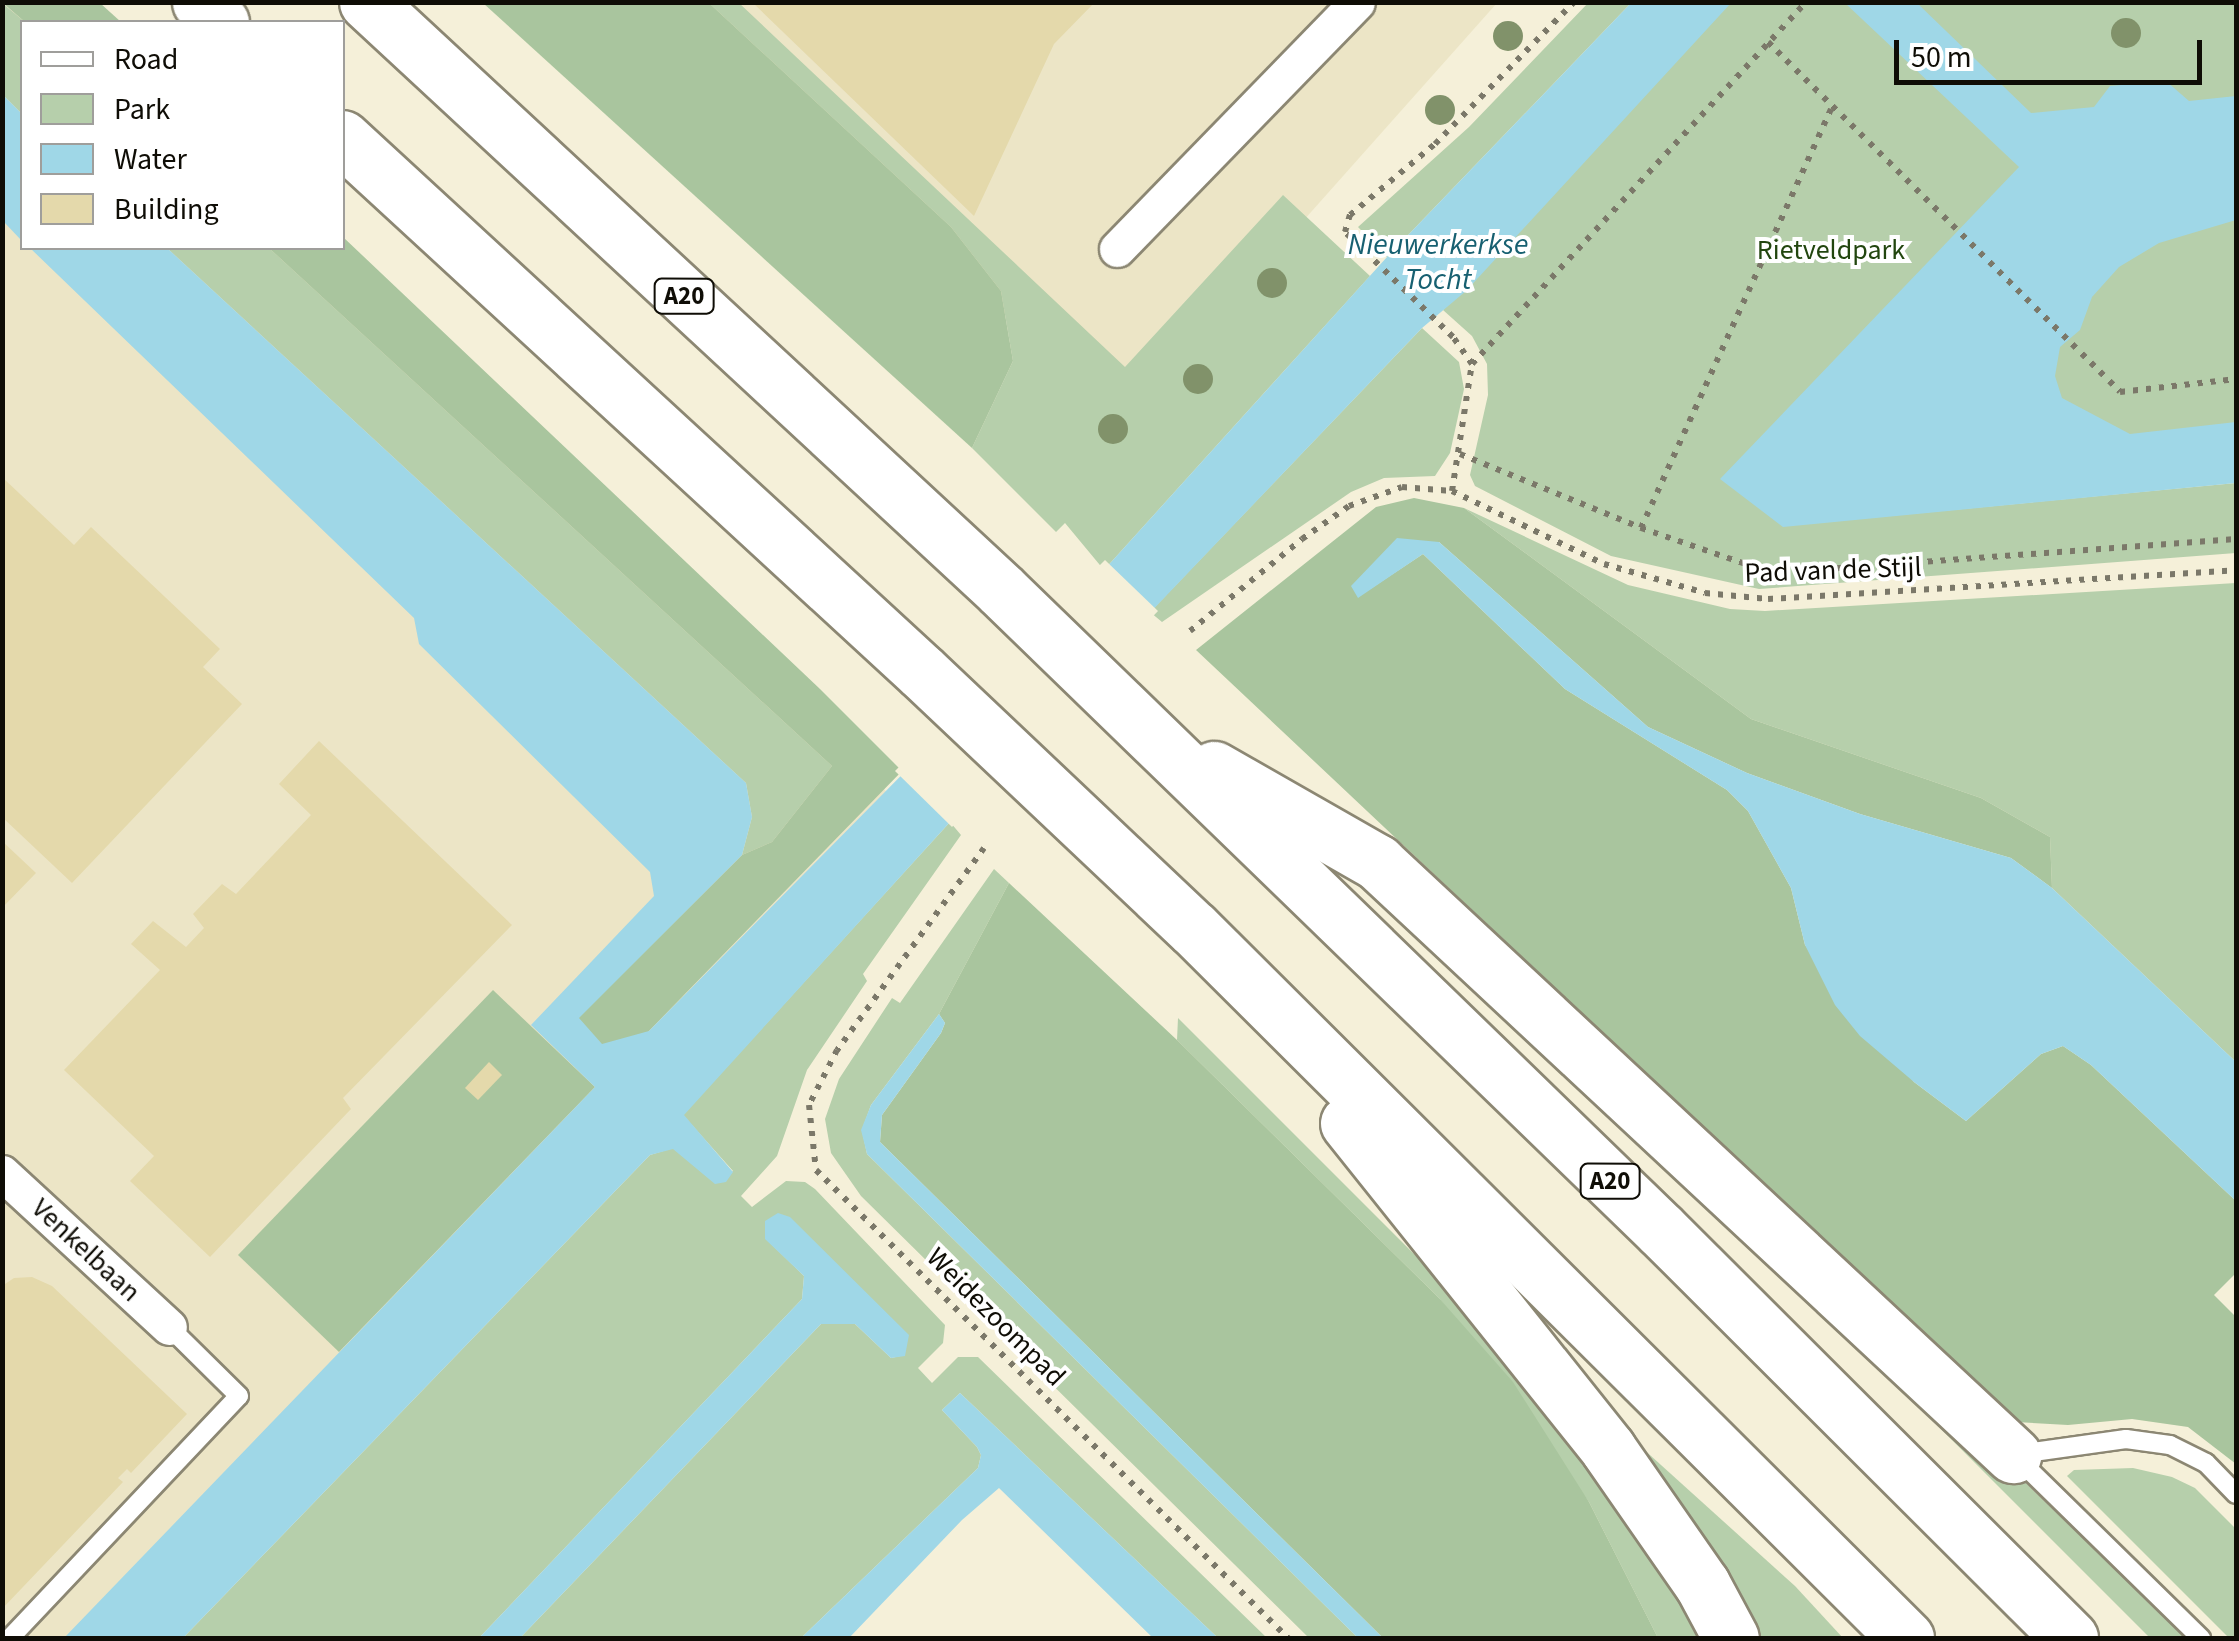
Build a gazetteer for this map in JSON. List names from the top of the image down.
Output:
{
  "streets": {
    "highway": ["A20"],
    "street": ["Venkelbaan"],
    "path": ["Pad van de Stijl", "Weidezoompad"]
  },
  "water": ["Nieuwerkerkse Tocht"],
  "parks": ["Rietveldpark"],
  "legend": [
    "Road",
    "Park",
    "Water",
    "Building"
  ],
  "scale_bar": "50 m"
}
